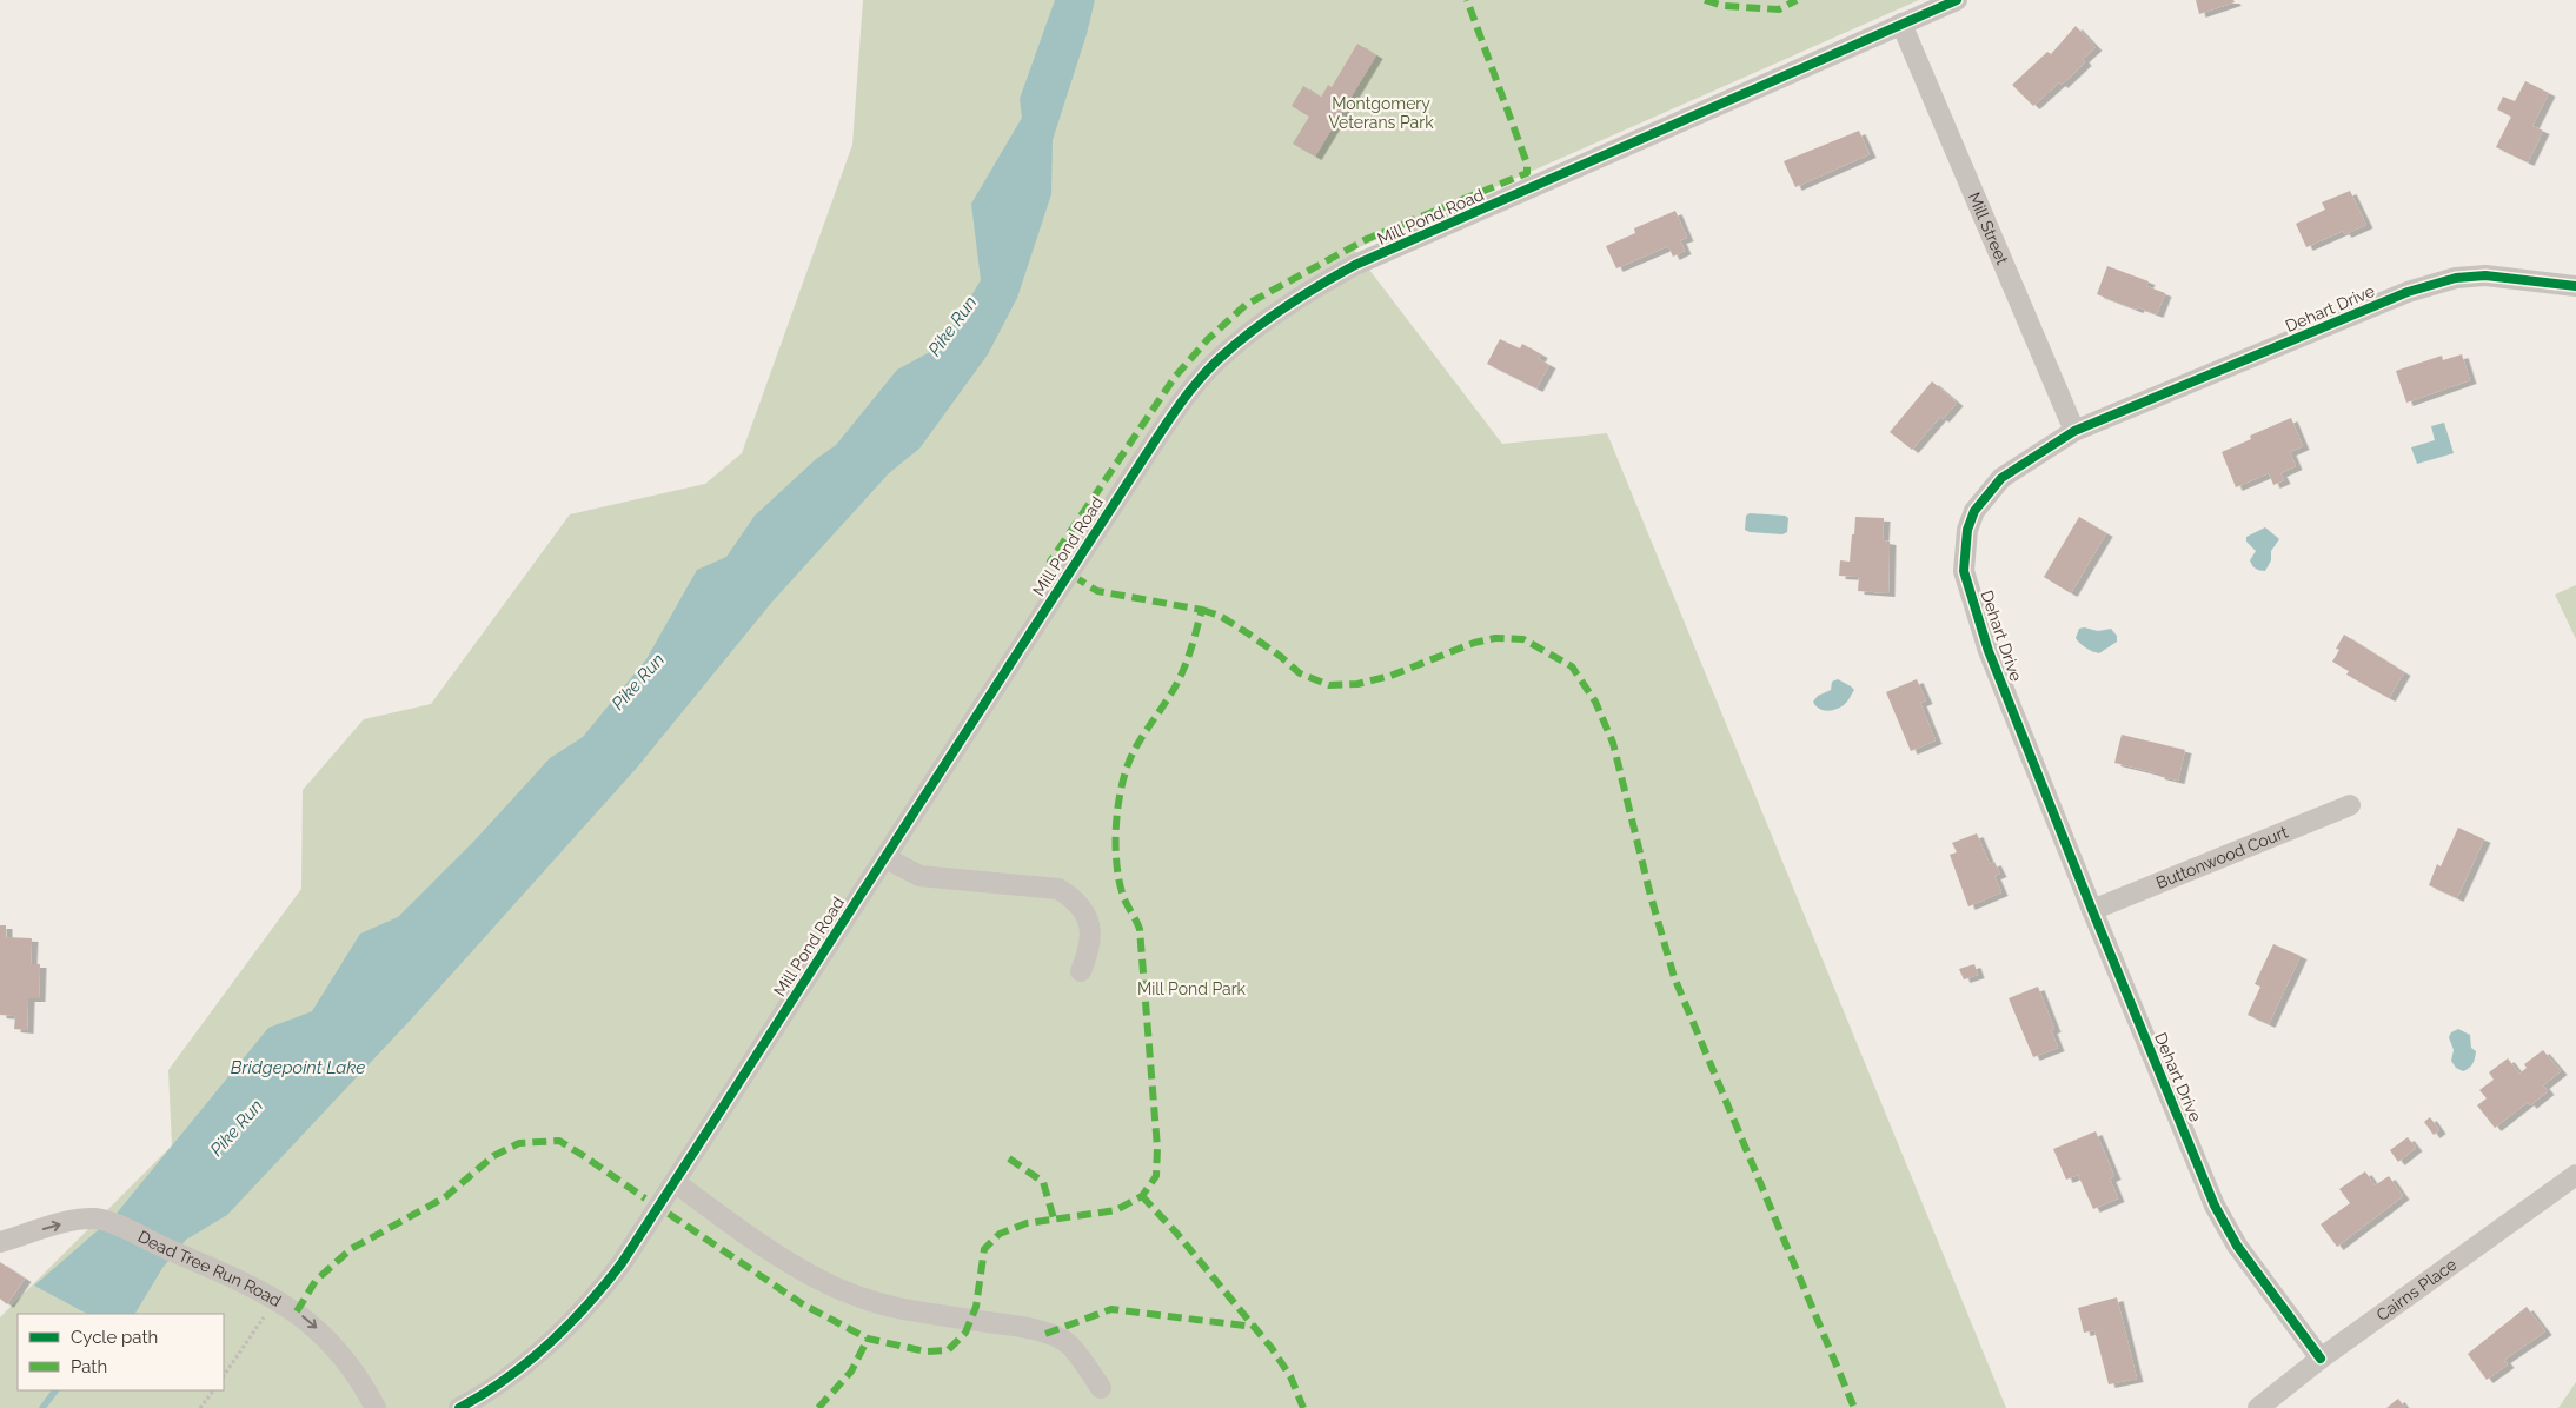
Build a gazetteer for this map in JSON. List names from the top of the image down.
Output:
{
  "streets": {
    "street": [
      "Mill Pond Road",
      "Mill Street",
      "Dehart Drive",
      "Buttonwood Court",
      "Dead Tree Run Road",
      "Cairns Place"
    ]
  },
  "crossings": [
    ["Mill Pond Road", "Mill Street"],
    ["Mill Street", "Dehart Drive"],
    ["Dehart Drive", "Buttonwood Court"],
    ["Dehart Drive", "Cairns Place"]
  ],
  "one_way": ["Dead Tree Run Road"],
  "water": ["Pike Run", "Bridgepoint Lake"],
  "parks": ["Montgomery Veterans Park", "Mill Pond Park"],
  "legend": ["Cycle path", "Path"]
}
